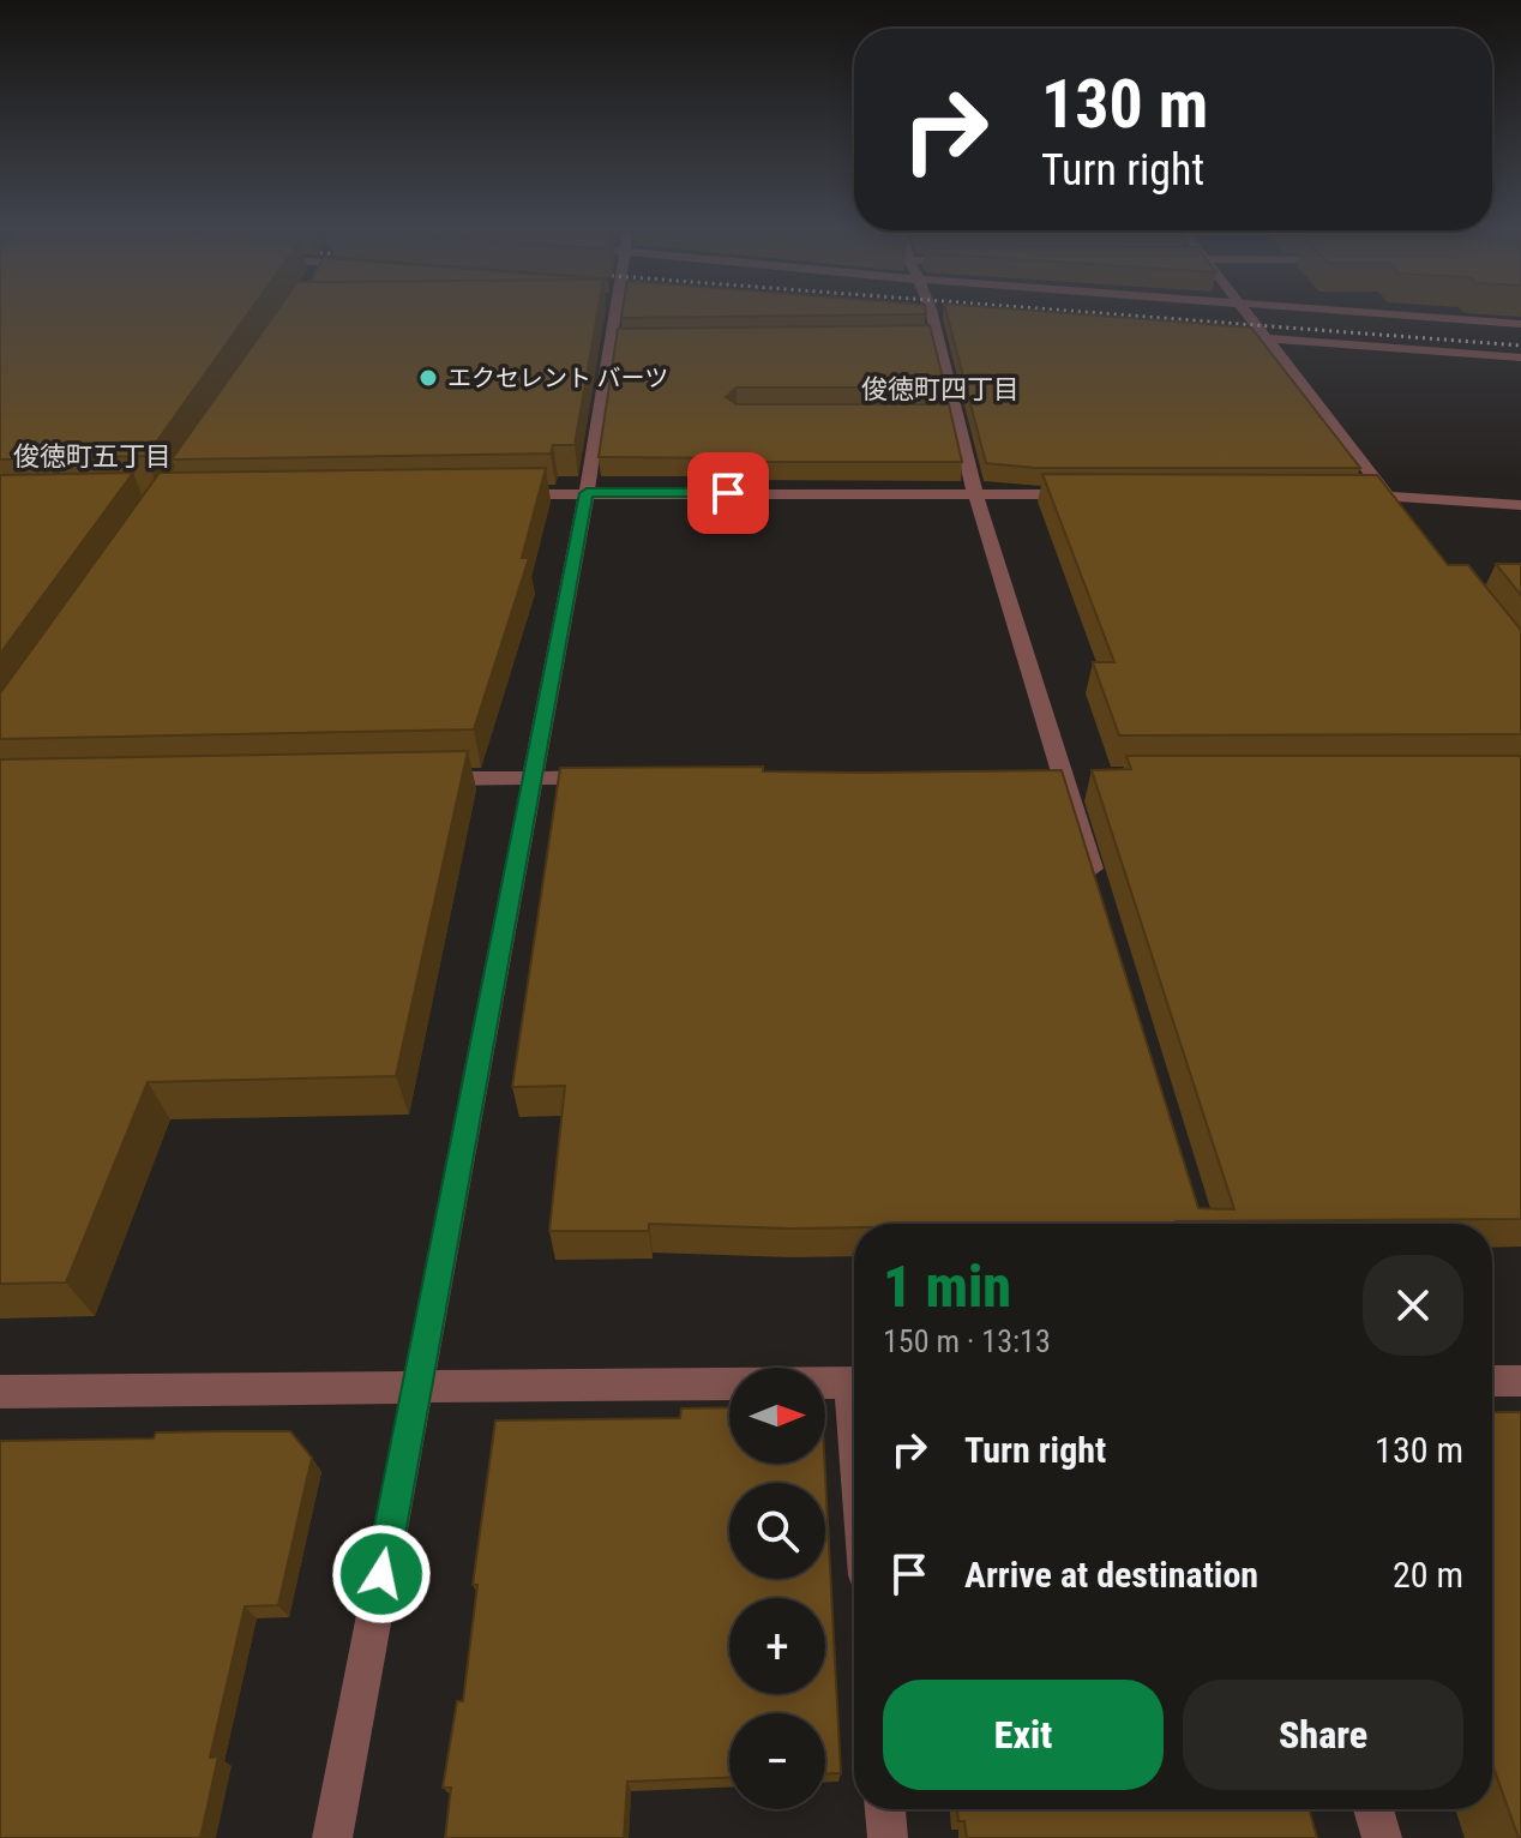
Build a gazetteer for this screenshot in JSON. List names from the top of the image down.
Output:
{
  "districts": ["俊徳町四丁目", "俊徳町五丁目"],
  "places": ["エクセレント バーツ"],
  "north": "right",
  "page": {
    "turn": ["130 m", "Turn right"],
    "heading": ["1 min", "150 m · 13:13"],
    "map_buttons": ["+", "−"],
    "list": [
      {
        "name": "Turn right",
        "value": "130 m"
      },
      {
        "name": "Arrive at destination",
        "value": "20 m"
      }
    ],
    "buttons": ["Exit", "Share"]
  }
}
